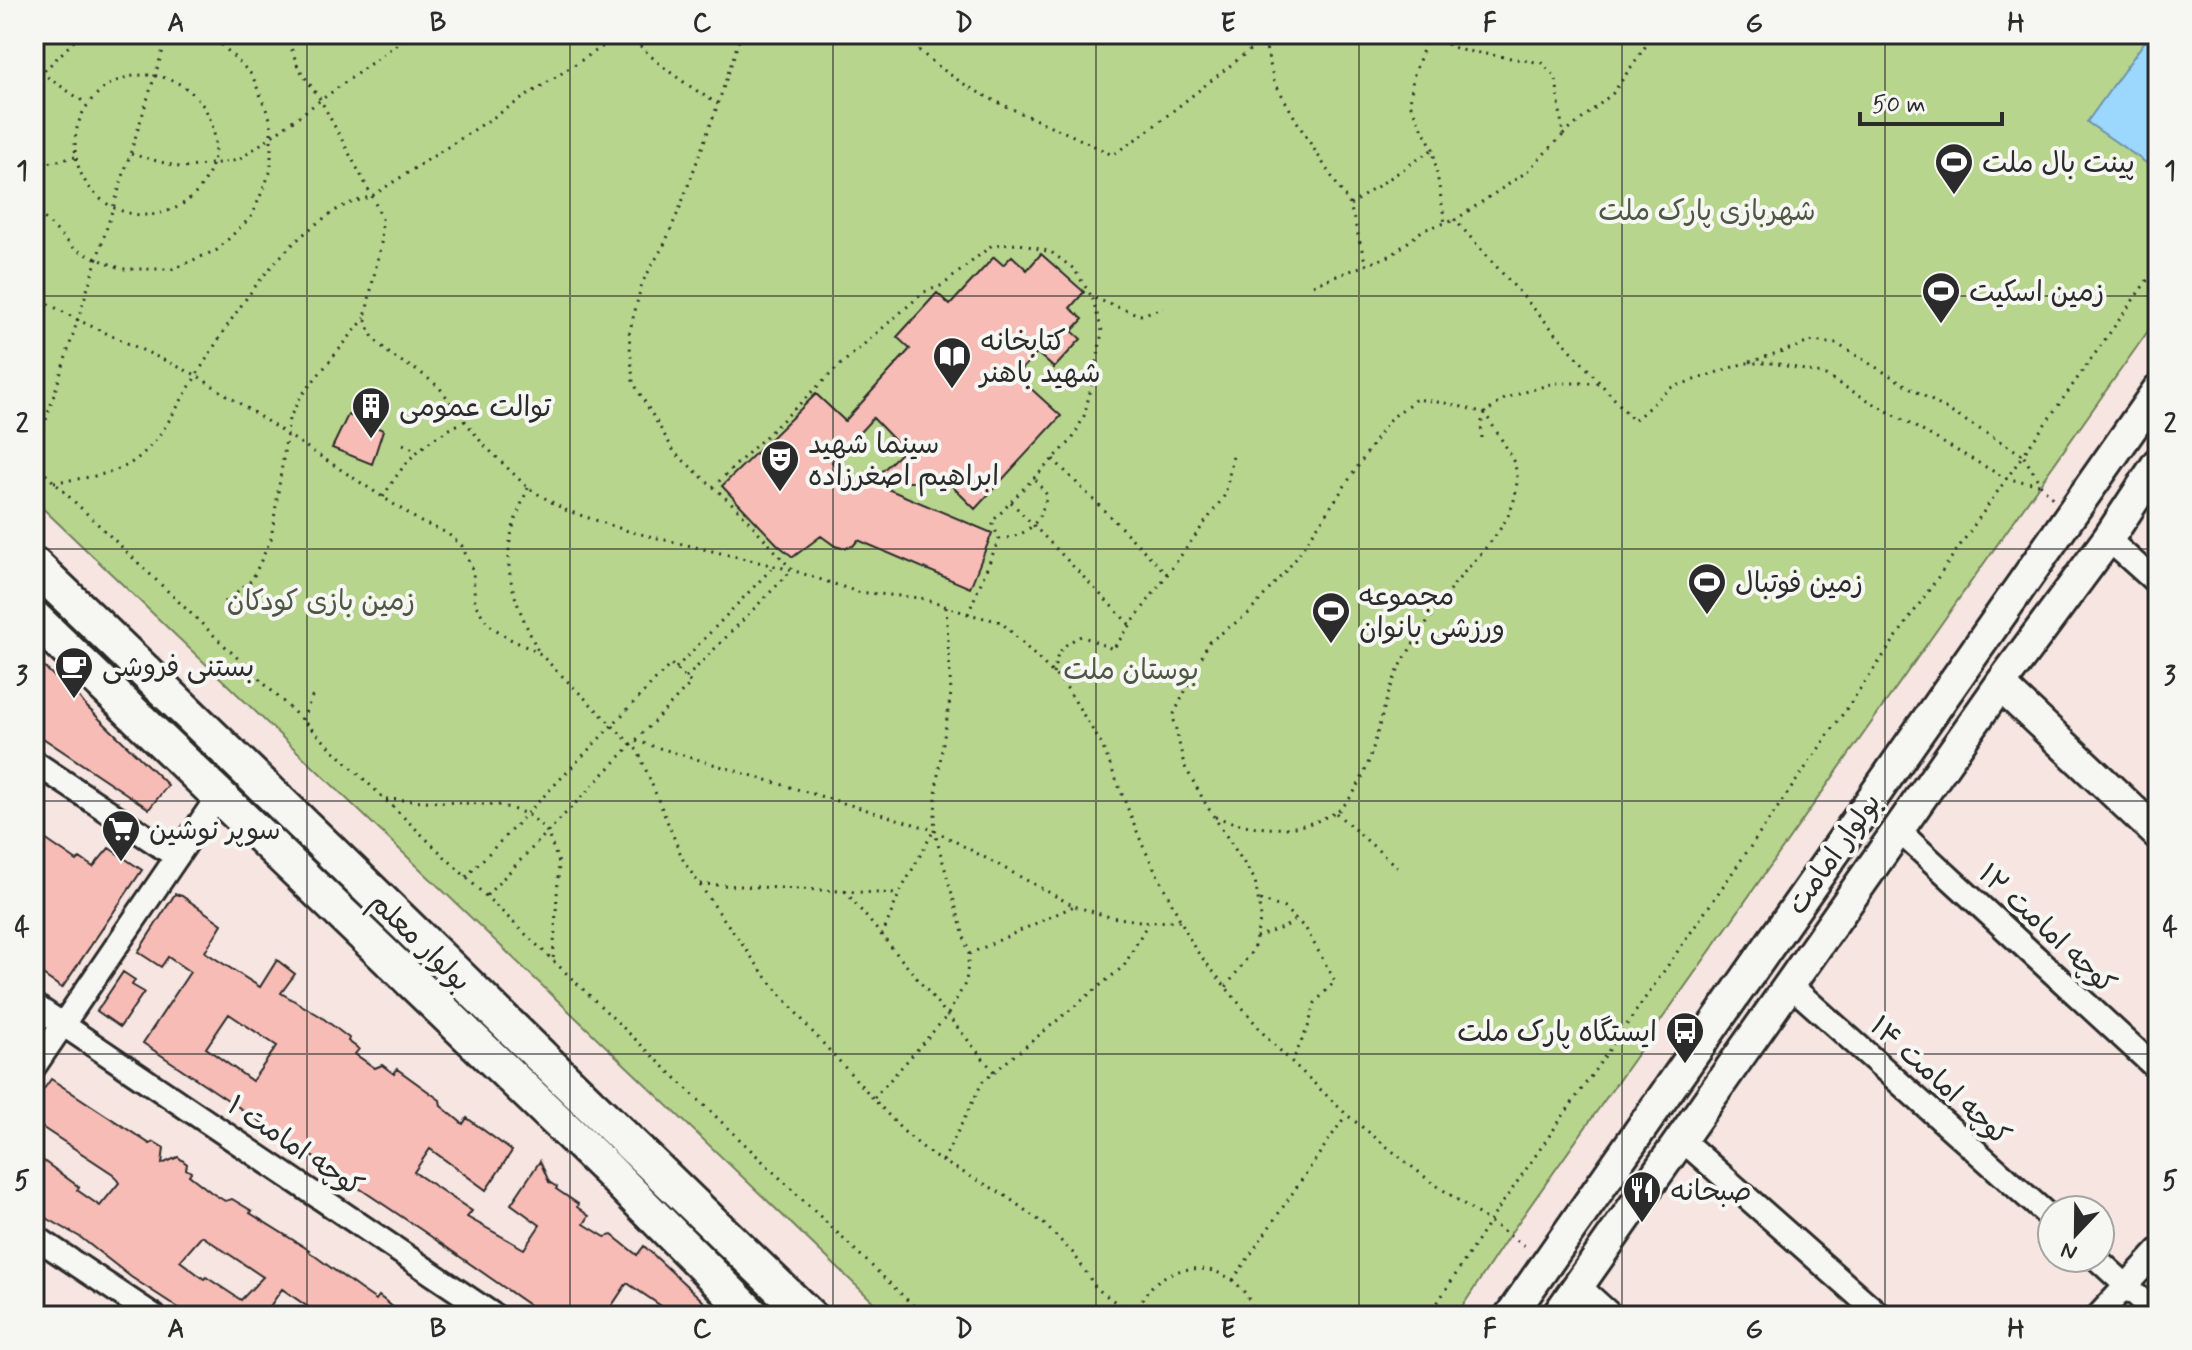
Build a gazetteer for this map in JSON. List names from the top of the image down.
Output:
{
  "streets": {
    "main road": ["بولوار امامت", "بولوار معلم"],
    "street": ["کوچه امامت ۱۲", "کوچه امامت ۱۴", "کوچه امامت ۱"]
  },
  "crossings": [
    ["بولوار امامت", "کوچه امامت ۱۲"],
    ["بولوار امامت", "کوچه امامت ۱۴"]
  ],
  "parks": ["شهربازی پارک ملت", "زمین بازی کودکان", "بوستان ملت"],
  "places": {
    "sports": [
      "پینت بال ملت",
      "زمین اسکیت",
      "زمین فوتبال",
      "مجموعه ورزشی بانوان"
    ],
    "library": ["کتابخانه شهید باهنر"],
    "building": ["توالت عمومی"],
    "theatre": ["سینما شهید ابراهیم اصغرزاده"],
    "cafe": ["بستنی فروشی"],
    "supermarket": ["سوپر نوشین"],
    "bus stop": ["ایستگاه پارک ملت"],
    "restaurant": ["صبحانه"]
  },
  "scale_bar": "50 m",
  "north": "bottom",
  "grid": {
    "columns": [
      "A",
      "B",
      "C",
      "D",
      "E",
      "F",
      "G",
      "H"
    ],
    "rows": [
      "1",
      "2",
      "3",
      "4",
      "5"
    ]
  }
}
